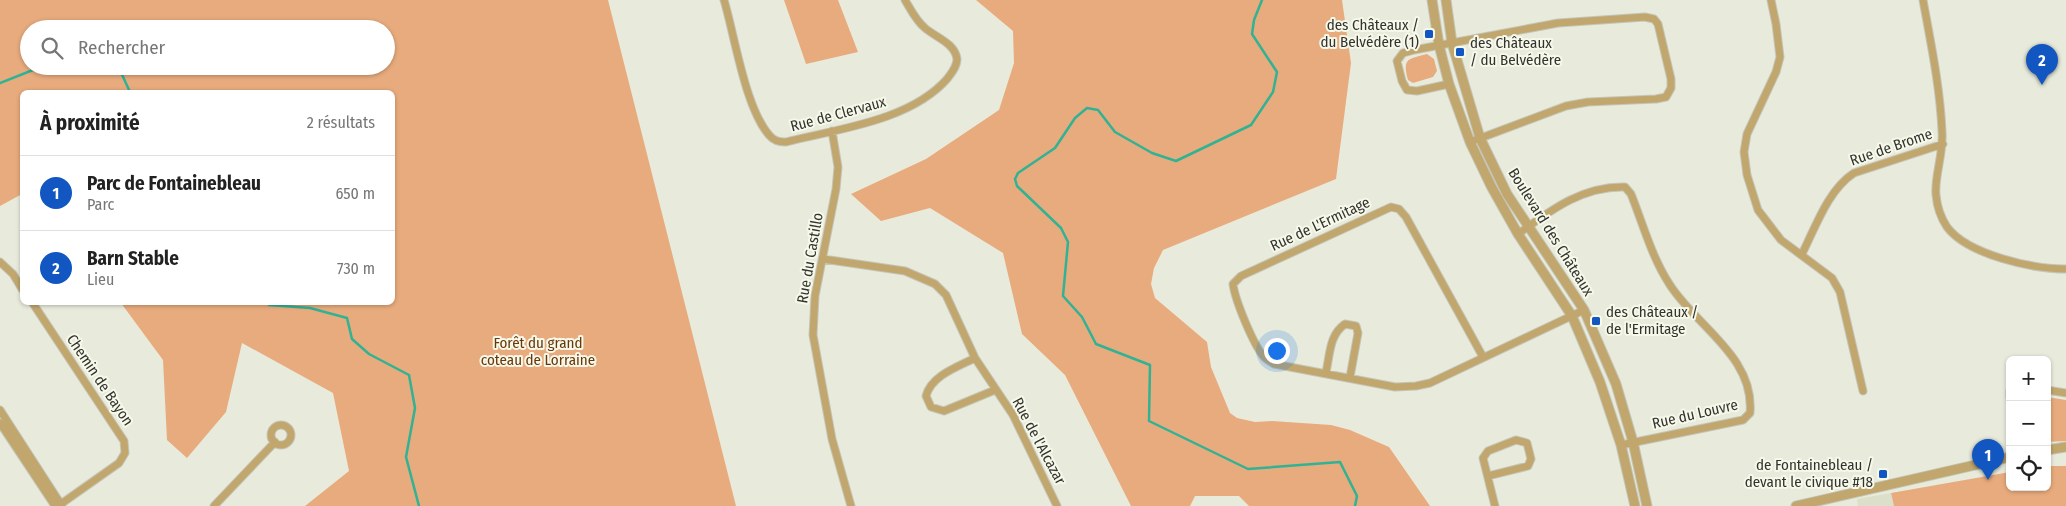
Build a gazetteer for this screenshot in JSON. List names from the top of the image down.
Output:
{
  "streets": {
    "street": [
      "Rue de Clervaux",
      "Rue de Brome",
      "Rue de L'Ermitage",
      "Boulevard des Châteaux",
      "Rue du Castillo",
      "Chemin de Bayon",
      "Rue du Louvre",
      "Rue de l'Alcazar"
    ]
  },
  "crossings": [
    ["Rue de Clervaux", "Rue du Castillo"],
    ["Rue de L'Ermitage", "Boulevard des Châteaux"],
    ["Boulevard des Châteaux", "Rue du Louvre"],
    ["Rue du Castillo", "Rue de l'Alcazar"]
  ],
  "parks": ["Forêt du grand coteau de Lorraine"],
  "places": {
    "transit": [
      "des Châteaux / du Belvédère (1)",
      "des Châteaux / du Belvédère",
      "des Châteaux / de l'Ermitage",
      "de Fontainebleau / devant le civique #18"
    ]
  },
  "page": {
    "search": "Rechercher",
    "pins": ["2", "1"],
    "heading": ["À proximité", "2 résultats"],
    "list": [
      {
        "mark": "1",
        "name": "Parc de Fontainebleau",
        "note": "Parc",
        "value": "650 m"
      },
      {
        "mark": "2",
        "name": "Barn Stable",
        "note": "Lieu",
        "value": "730 m"
      }
    ],
    "map_buttons": ["+", "−"]
  }
}
